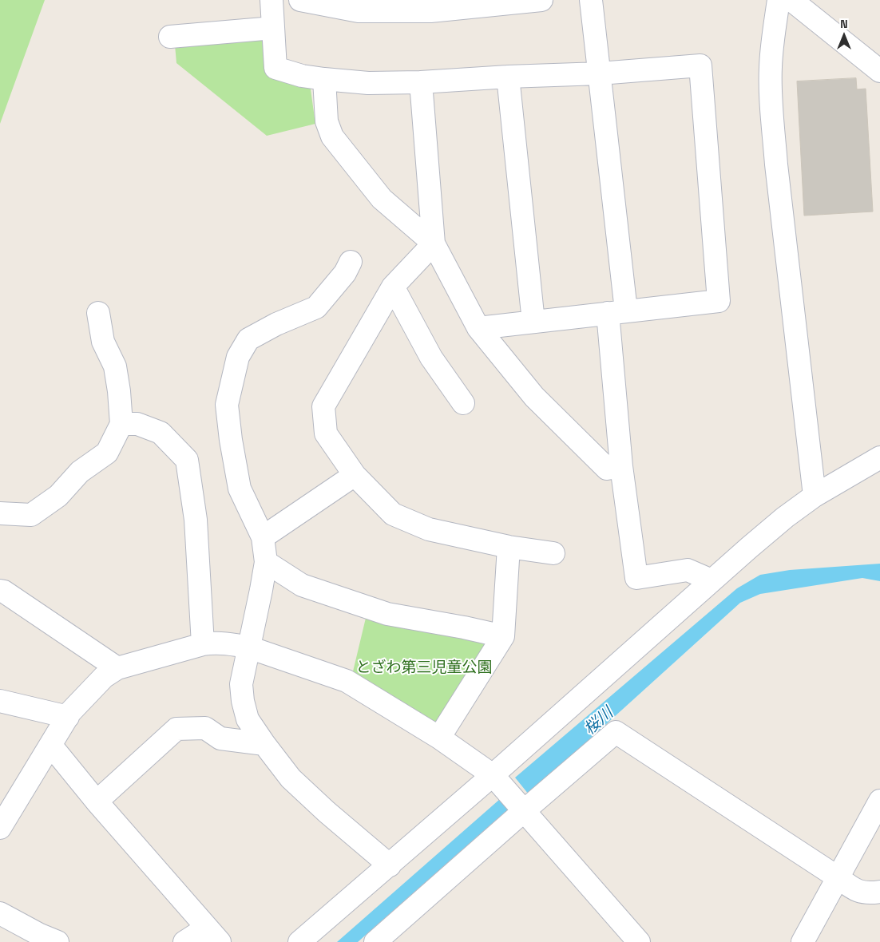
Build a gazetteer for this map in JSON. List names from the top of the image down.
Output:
{
  "water": ["桜川"],
  "parks": ["とざわ第三児童公園"],
  "north": "top"
}
